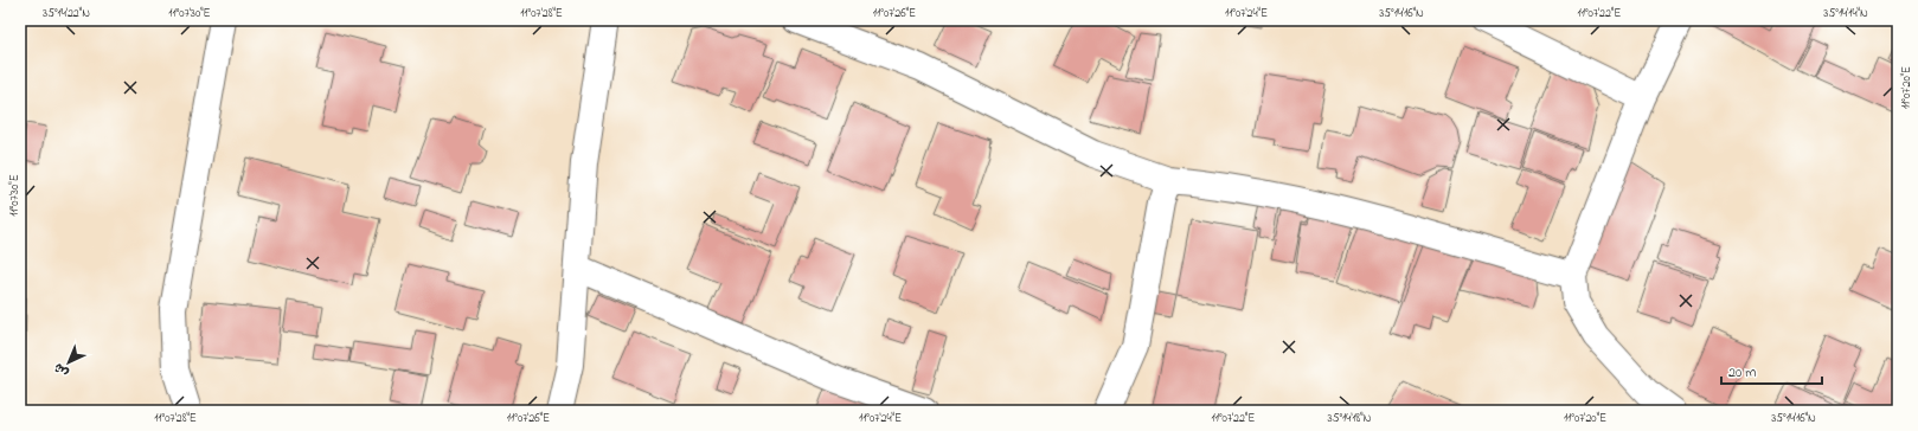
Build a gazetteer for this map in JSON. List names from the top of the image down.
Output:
{
  "scale_bar": "20 m",
  "north": "bottom left",
  "coordinates": [
    "35°14'22\"N",
    "11°07'30\"E",
    "11°07'28\"E",
    "11°07'26\"E",
    "11°07'24\"E",
    "35°14'16\"N",
    "11°07'22\"E",
    "35°14'14\"N",
    "11°07'20\"E",
    "35°14'18\"N"
  ]
}
